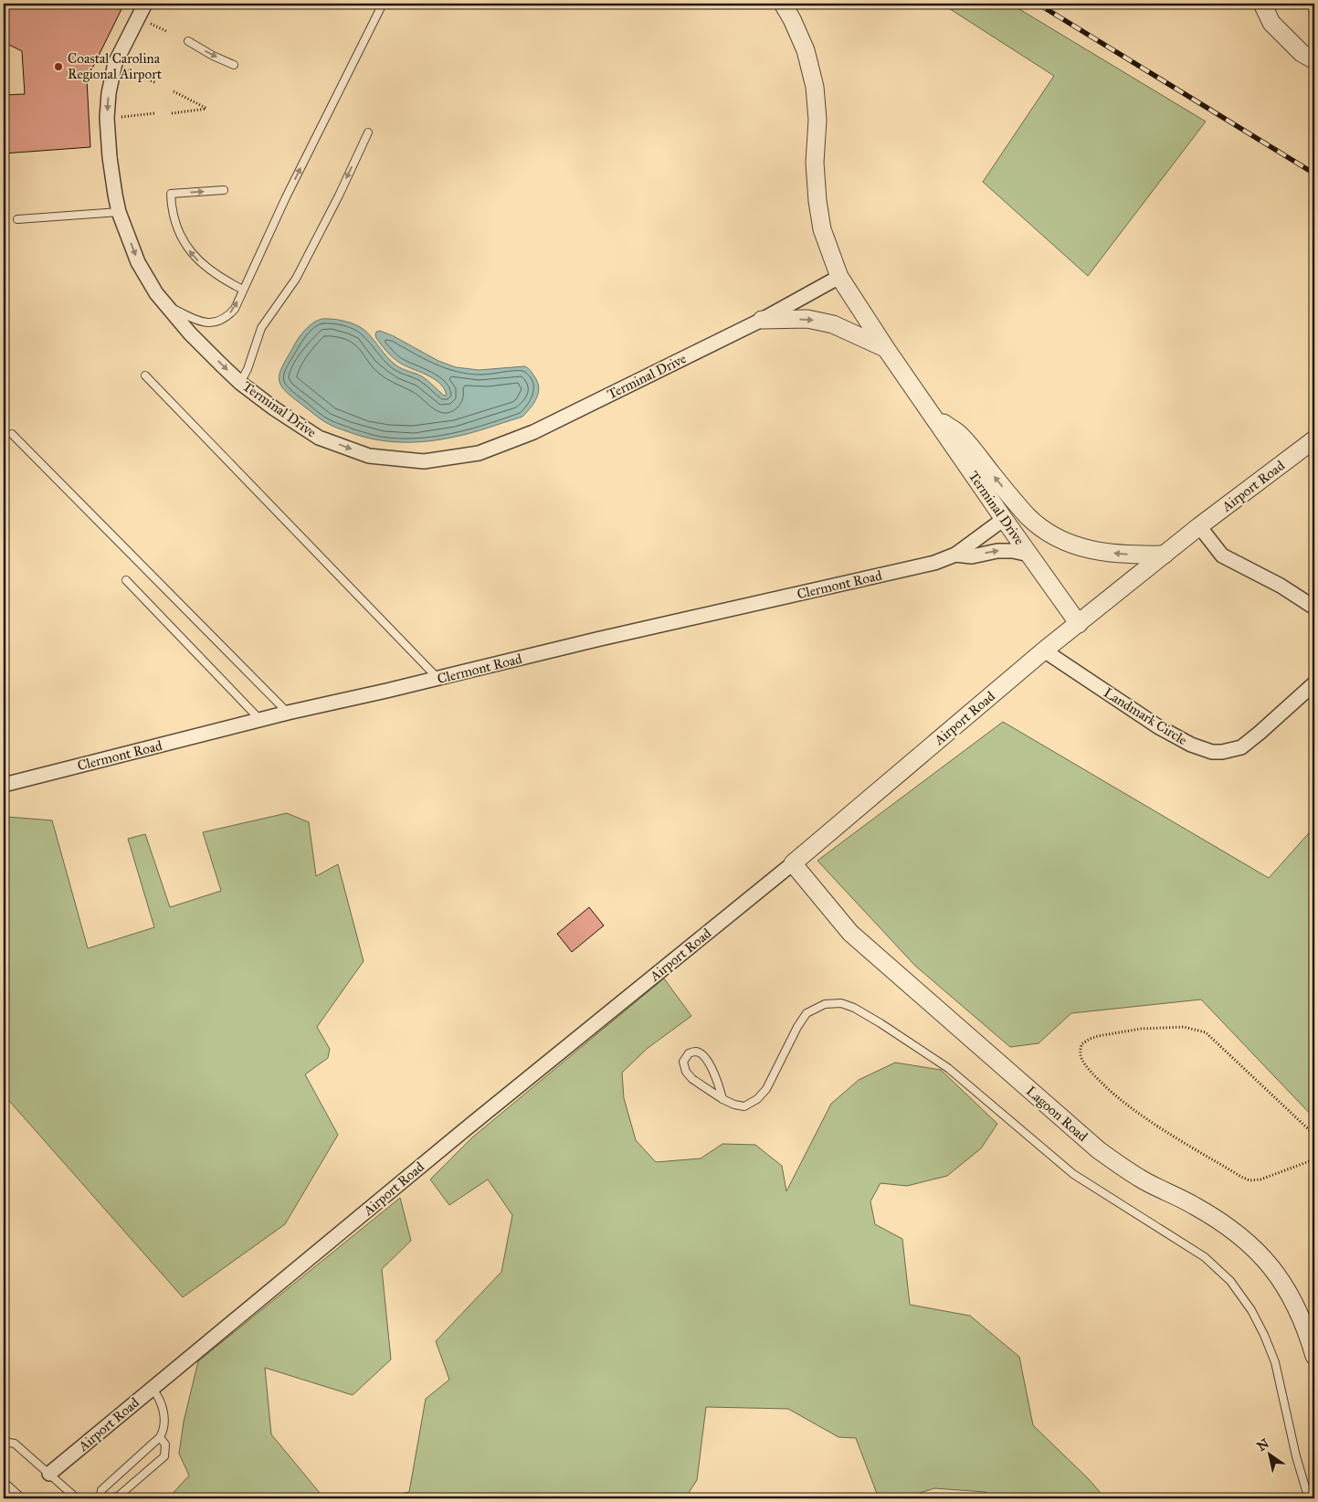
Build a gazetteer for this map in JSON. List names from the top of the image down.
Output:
{
  "streets": {
    "street": [
      "Terminal Drive",
      "Airport Road",
      "Clermont Road",
      "Landmark Circle",
      "Lagoon Road"
    ]
  },
  "crossings": [
    ["Terminal Drive", "Airport Road"],
    ["Terminal Drive", "Clermont Road"],
    ["Airport Road", "Landmark Circle"],
    ["Airport Road", "Lagoon Road"]
  ],
  "places": ["Coastal Carolina Regional Airport"],
  "north": "top left"
}
